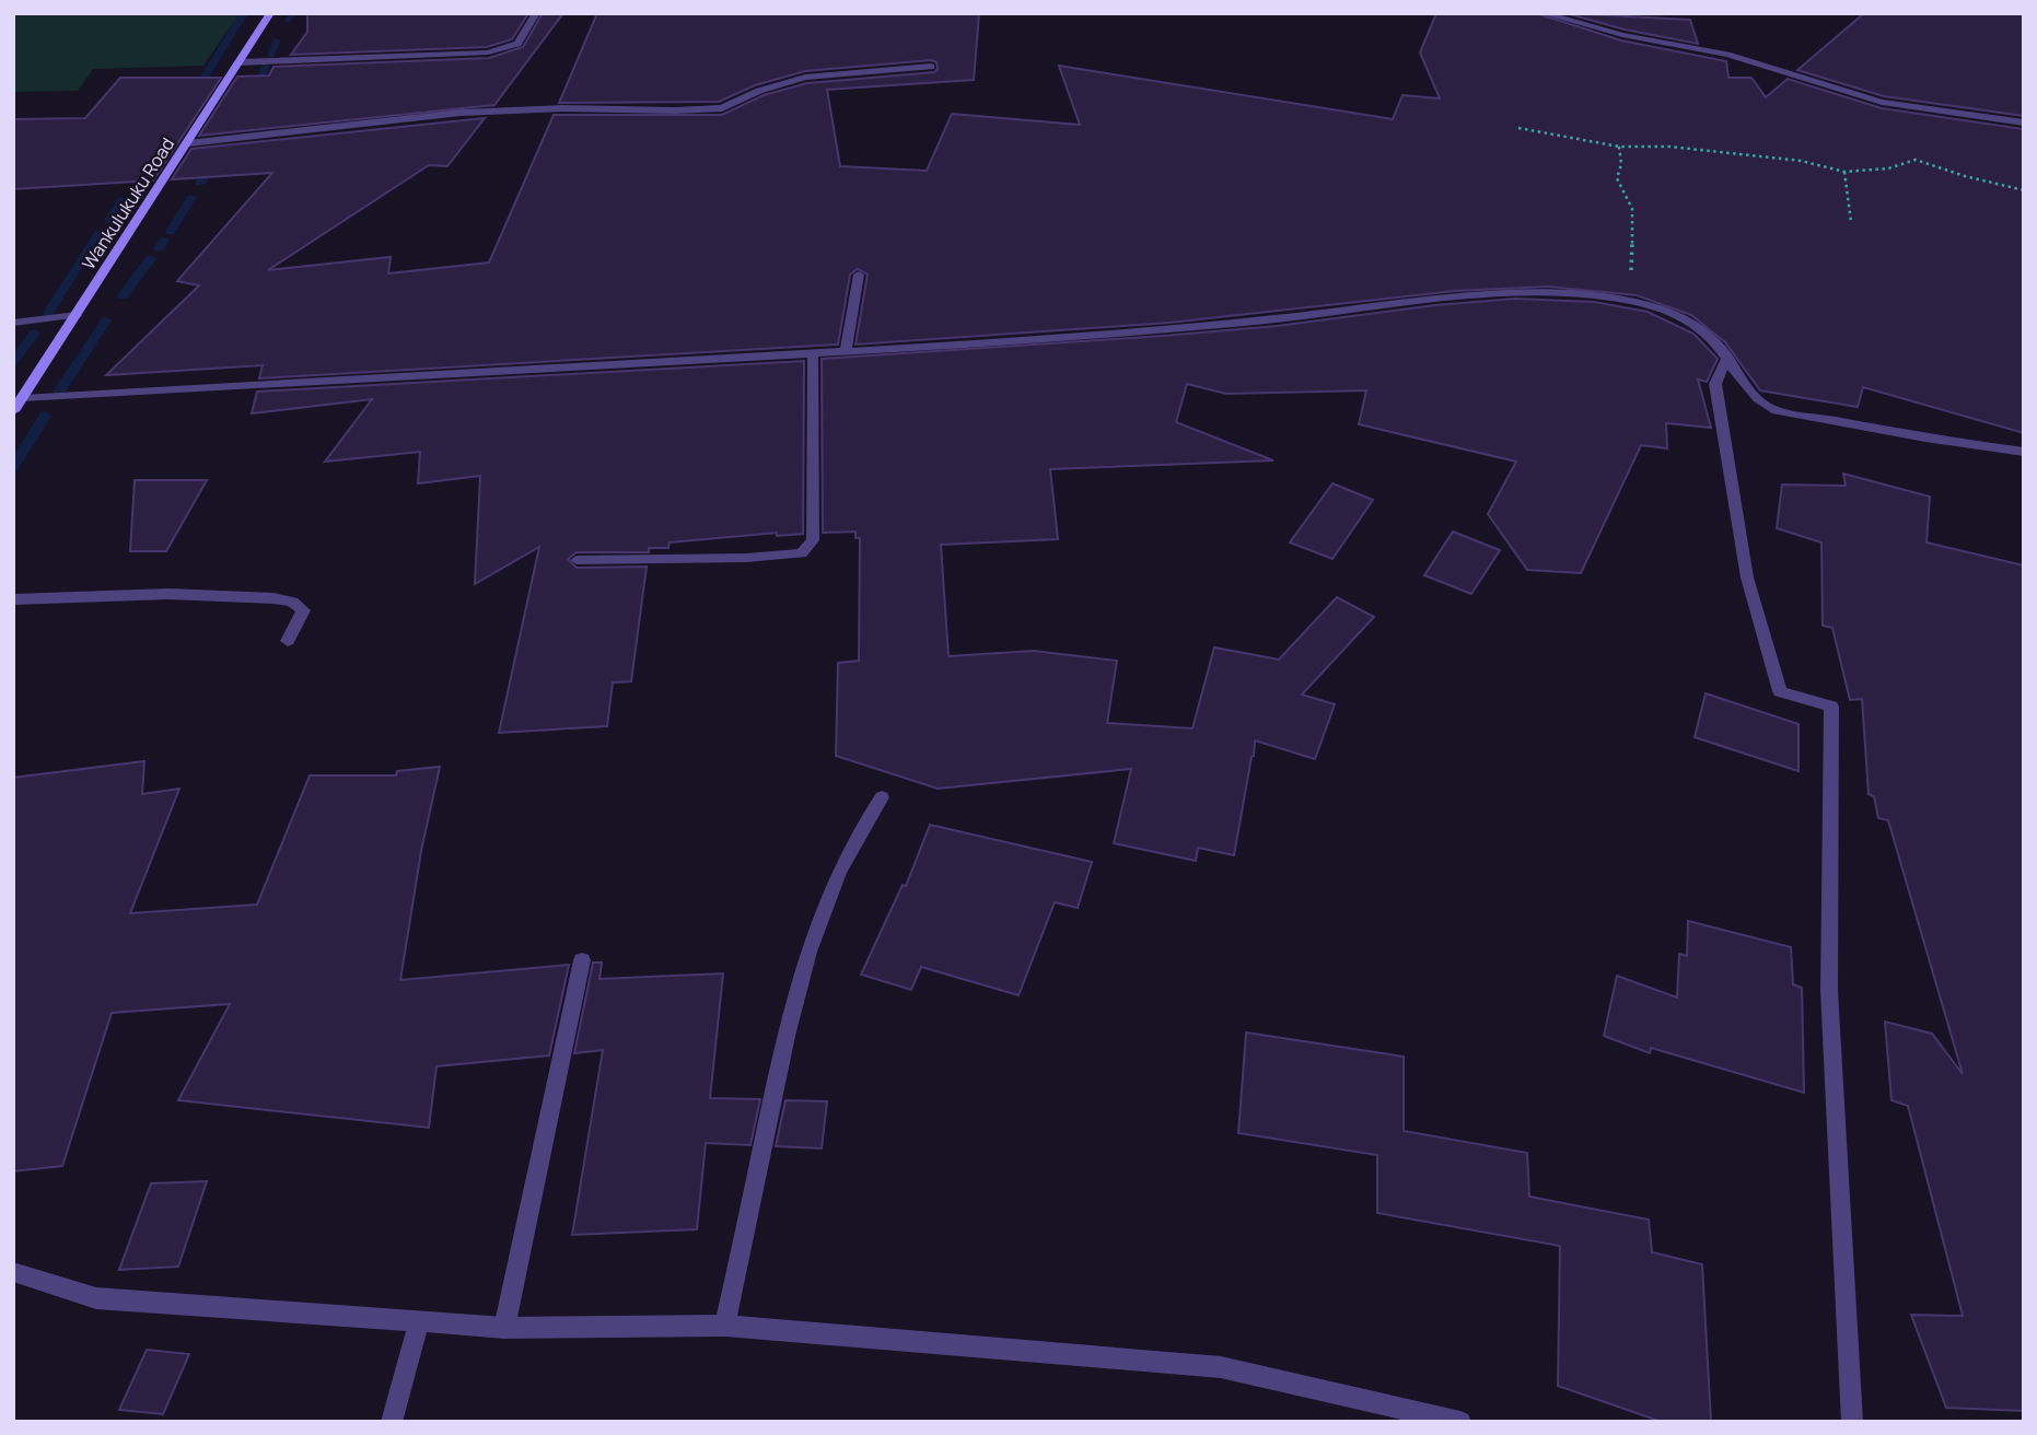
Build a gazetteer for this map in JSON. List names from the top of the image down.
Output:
{
  "streets": {
    "main road": ["Wankulukuku Road"]
  }
}
